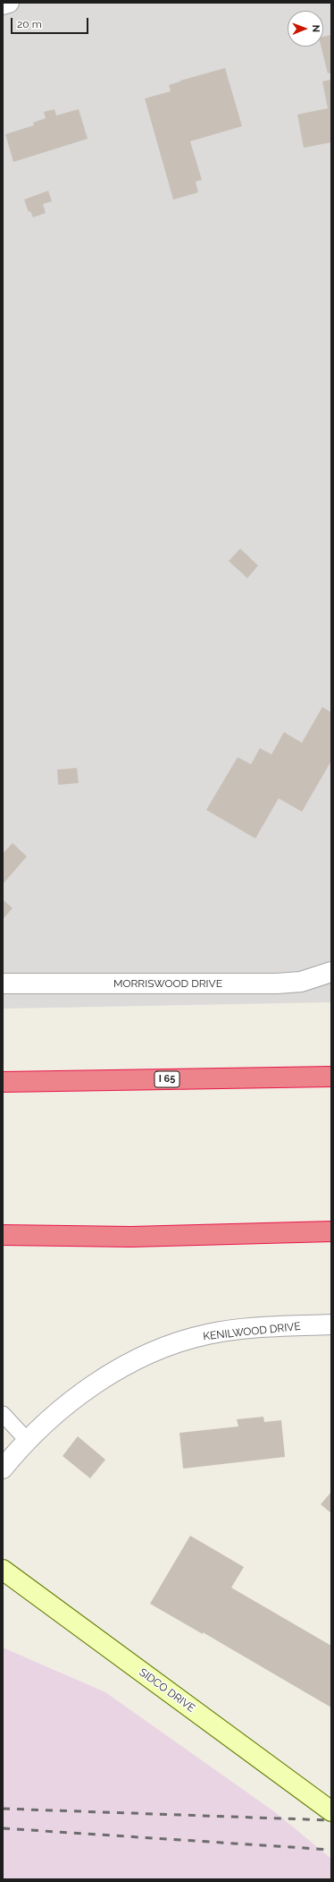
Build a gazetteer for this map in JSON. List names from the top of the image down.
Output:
{
  "streets": {
    "highway": ["I 65"],
    "main road": ["SIDCO DRIVE"],
    "street": ["MORRISWOOD DRIVE", "KENILWOOD DRIVE"]
  },
  "scale_bar": "20 m",
  "north": "right"
}
